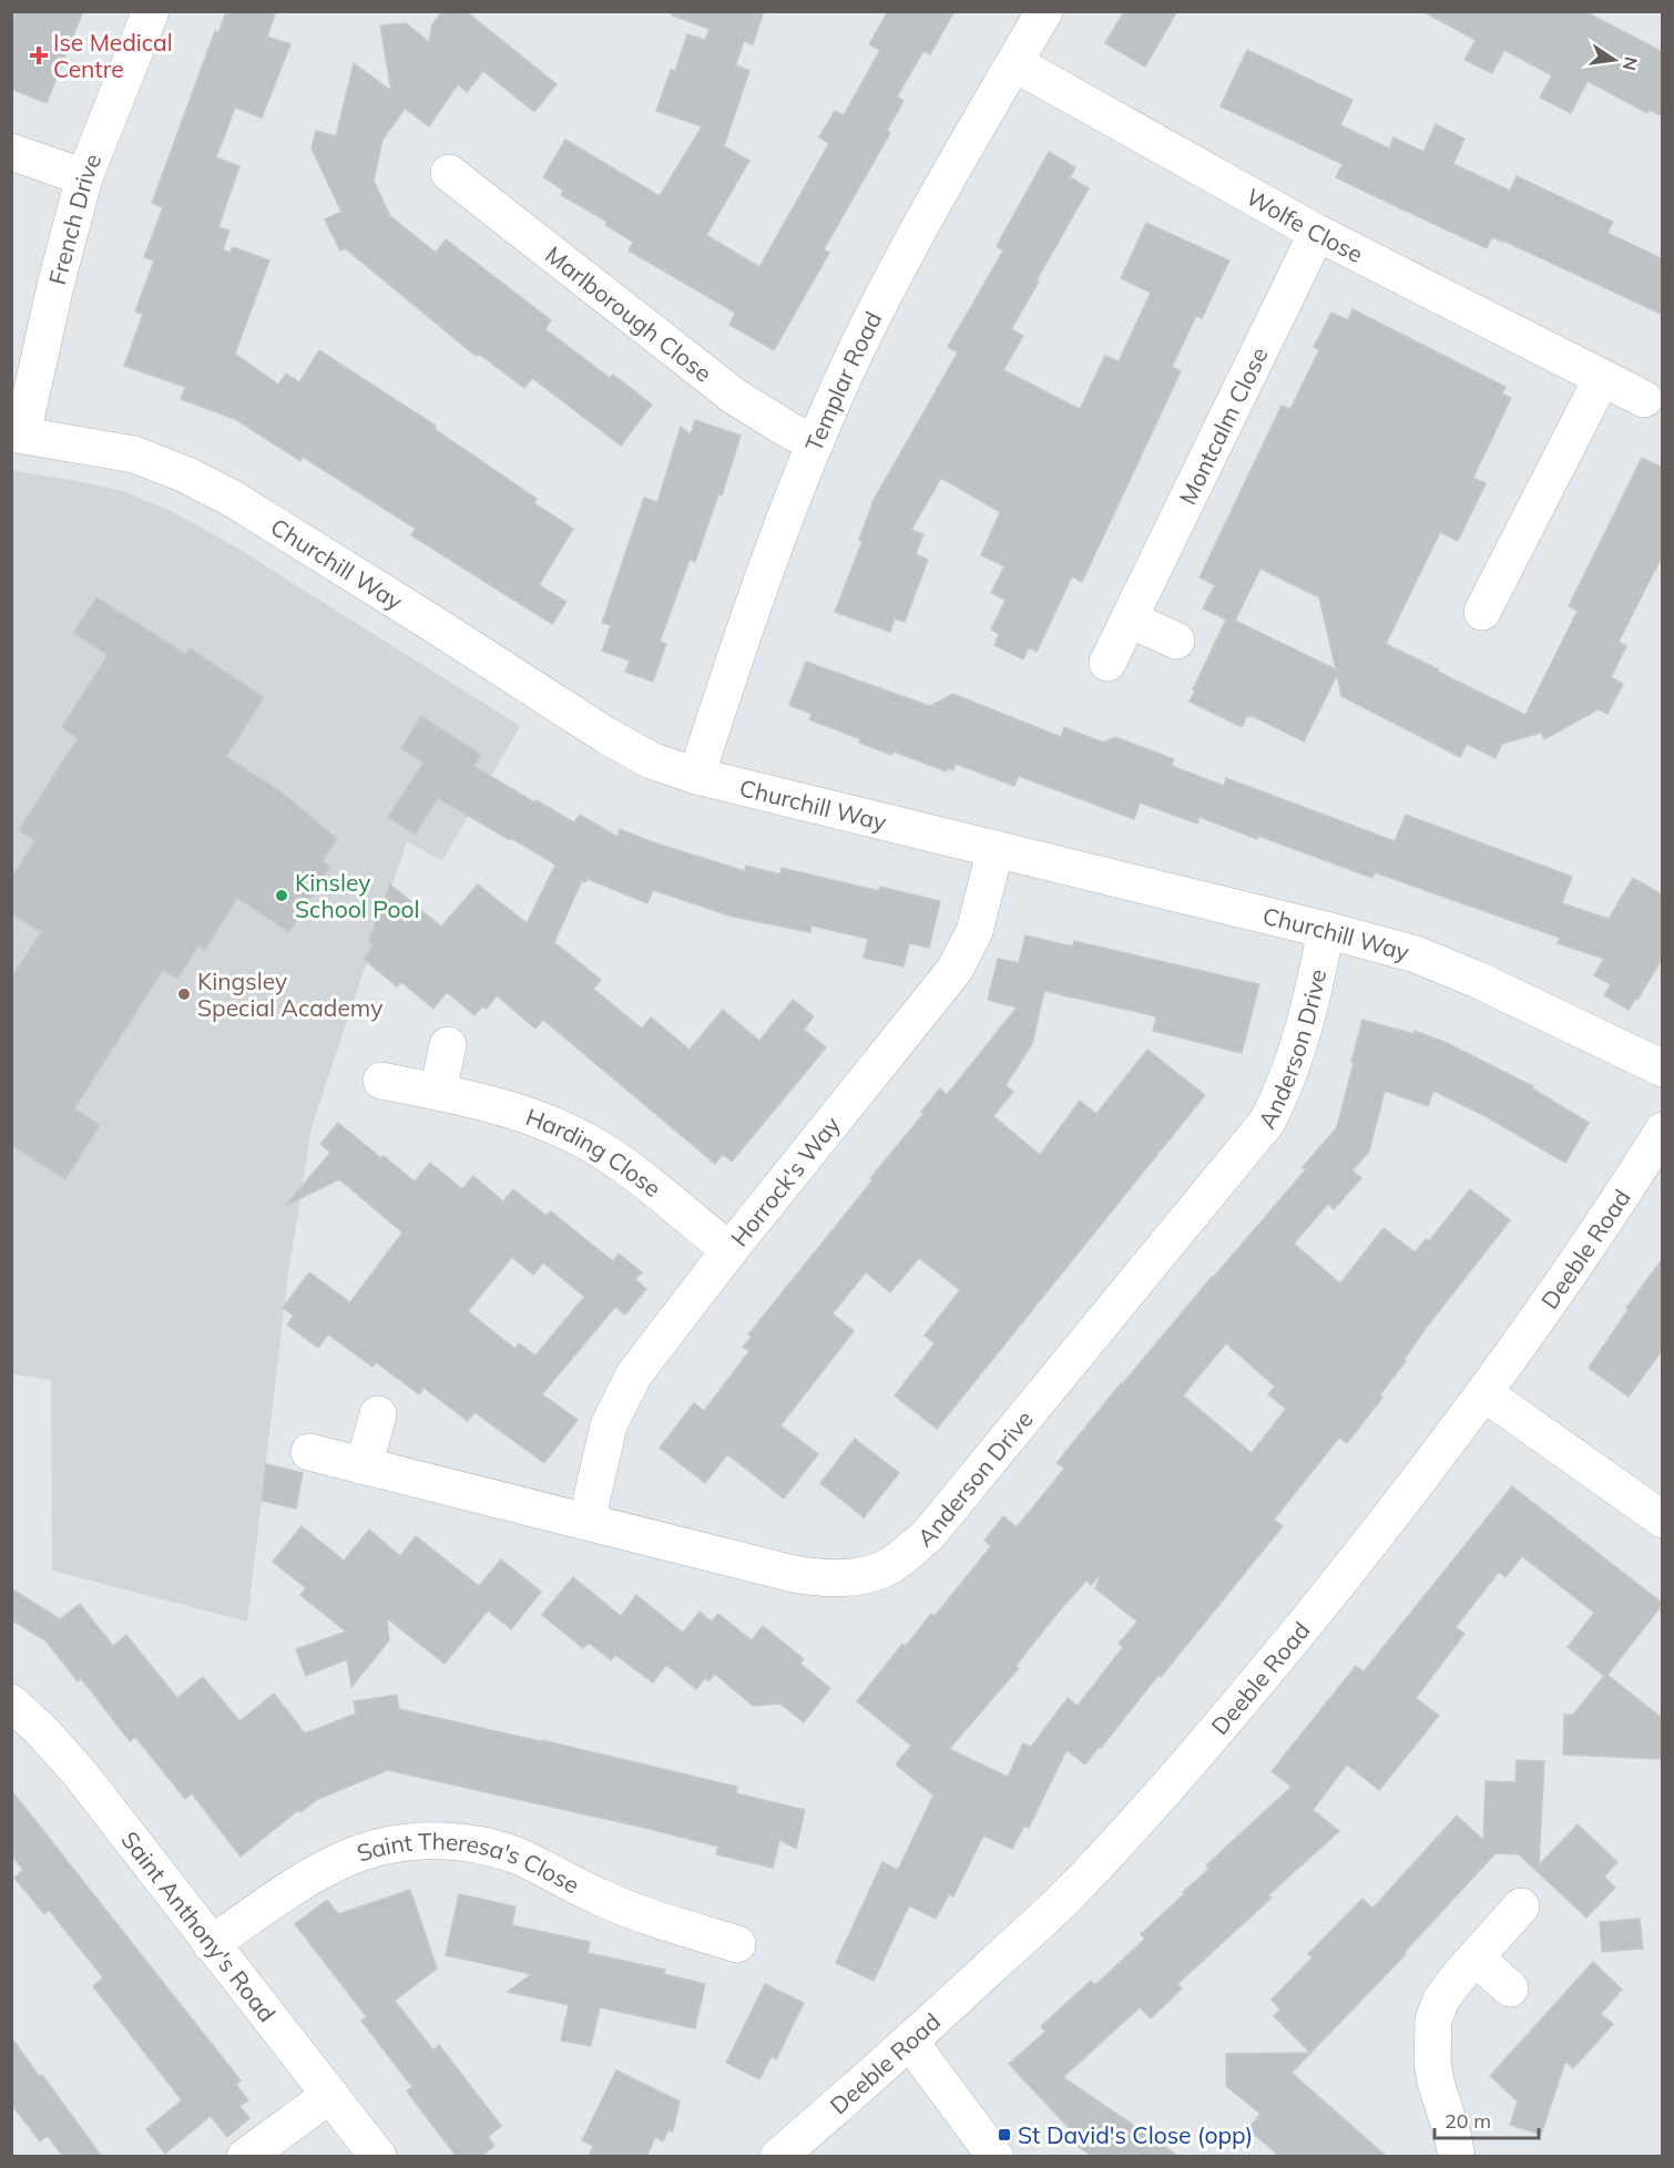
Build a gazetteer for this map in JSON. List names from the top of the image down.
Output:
{
  "streets": {
    "street": [
      "French Drive",
      "Wolfe Close",
      "Marlborough Close",
      "Templar Road",
      "Montcalm Close",
      "Churchill Way",
      "Anderson Drive",
      "Harding Close",
      "Horrock's Way",
      "Deeble Road",
      "Saint Theresa's Close",
      "Saint Anthony's Road"
    ]
  },
  "crossings": [
    ["French Drive", "Churchill Way"],
    ["Wolfe Close", "Templar Road"],
    ["Wolfe Close", "Montcalm Close"],
    ["Marlborough Close", "Templar Road"],
    ["Templar Road", "Churchill Way"],
    ["Churchill Way", "Anderson Drive"],
    ["Churchill Way", "Horrock's Way"],
    ["Anderson Drive", "Horrock's Way"],
    ["Harding Close", "Horrock's Way"],
    ["Saint Theresa's Close", "Saint Anthony's Road"]
  ],
  "places": {
    "health": ["Ise Medical Centre"],
    "other": ["Kinsley School Pool", "Kingsley Special Academy"],
    "transit": ["St David's Close (opp)"]
  },
  "scale_bar": "20 m",
  "north": "right"
}
